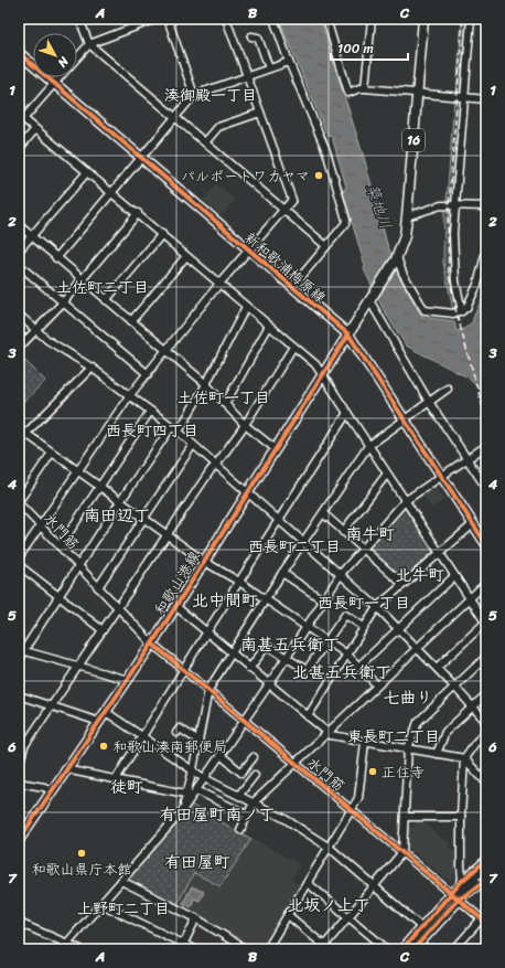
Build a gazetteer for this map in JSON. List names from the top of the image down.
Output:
{
  "streets": {
    "main road": ["16", "新和歌浦梅原線", "和歌山港線"],
    "street": ["水門筋"]
  },
  "crossings": [
    ["新和歌浦梅原線", "和歌山港線"],
    ["水門筋", "和歌山港線"]
  ],
  "districts": [
    "湊御殿一丁目",
    "土佐町二丁目",
    "土佐町一丁目",
    "西長町四丁目",
    "南田辺丁",
    "南牛町",
    "西長町二丁目",
    "北牛町",
    "北中間町",
    "西長町一丁目",
    "南甚五兵衛丁",
    "北甚五兵衛丁",
    "七曲り",
    "東長町二丁目",
    "徒町",
    "有田屋町南ノ丁",
    "有田屋町",
    "北坂ノ上丁",
    "上野町二丁目"
  ],
  "water": ["築地川"],
  "places": [
    "パルポートワカヤマ",
    "和歌山湊南郵便局",
    "正住寺",
    "和歌山県庁本館"
  ],
  "scale_bar": "100 m",
  "north": "bottom right",
  "grid": {
    "columns": ["A", "B", "C"],
    "rows": [
      "1",
      "2",
      "3",
      "4",
      "5",
      "6",
      "7"
    ]
  }
}
